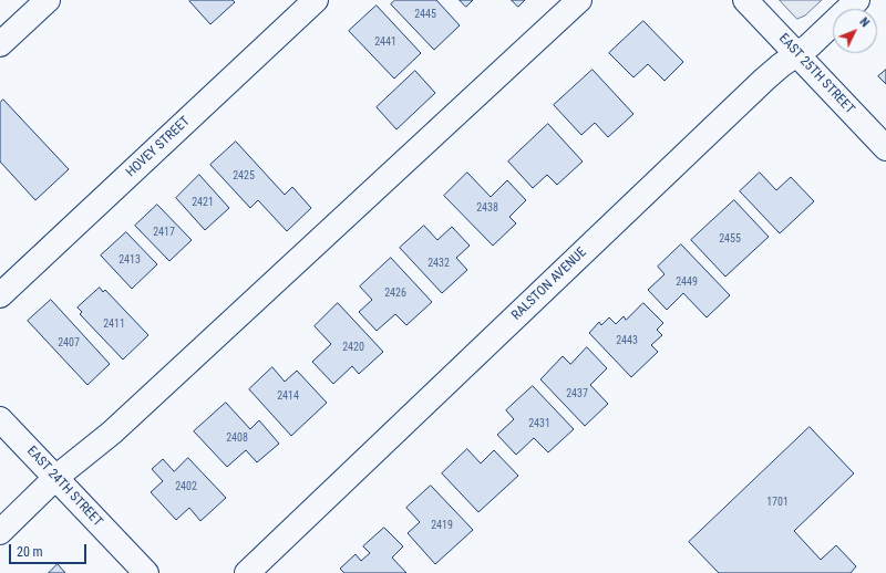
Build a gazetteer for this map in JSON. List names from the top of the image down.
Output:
{
  "streets": {
    "street": [
      "EAST 25TH STREET",
      "HOVEY STREET",
      "RALSTON AVENUE",
      "EAST 24TH STREET"
    ]
  },
  "crossings": [
    ["EAST 25TH STREET", "RALSTON AVENUE"]
  ],
  "house_numbers": [
    "2445",
    "2441",
    "2425",
    "2421",
    "2438",
    "2417",
    "2455",
    "2413",
    "2432",
    "2449",
    "2426",
    "2411",
    "2443",
    "2407",
    "2420",
    "2437",
    "2414",
    "2431",
    "2408",
    "2402",
    "1701",
    "2419"
  ],
  "scale_bar": "20 m",
  "north": "top right"
}
